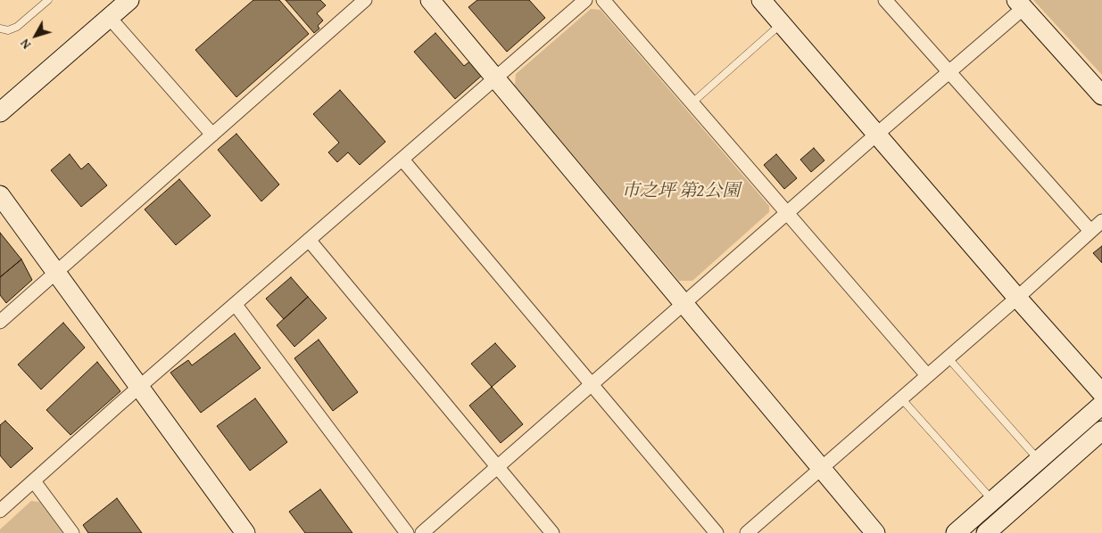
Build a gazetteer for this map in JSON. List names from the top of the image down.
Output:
{
  "parks": ["市之坪 第2公園"],
  "north": "bottom left"
}
